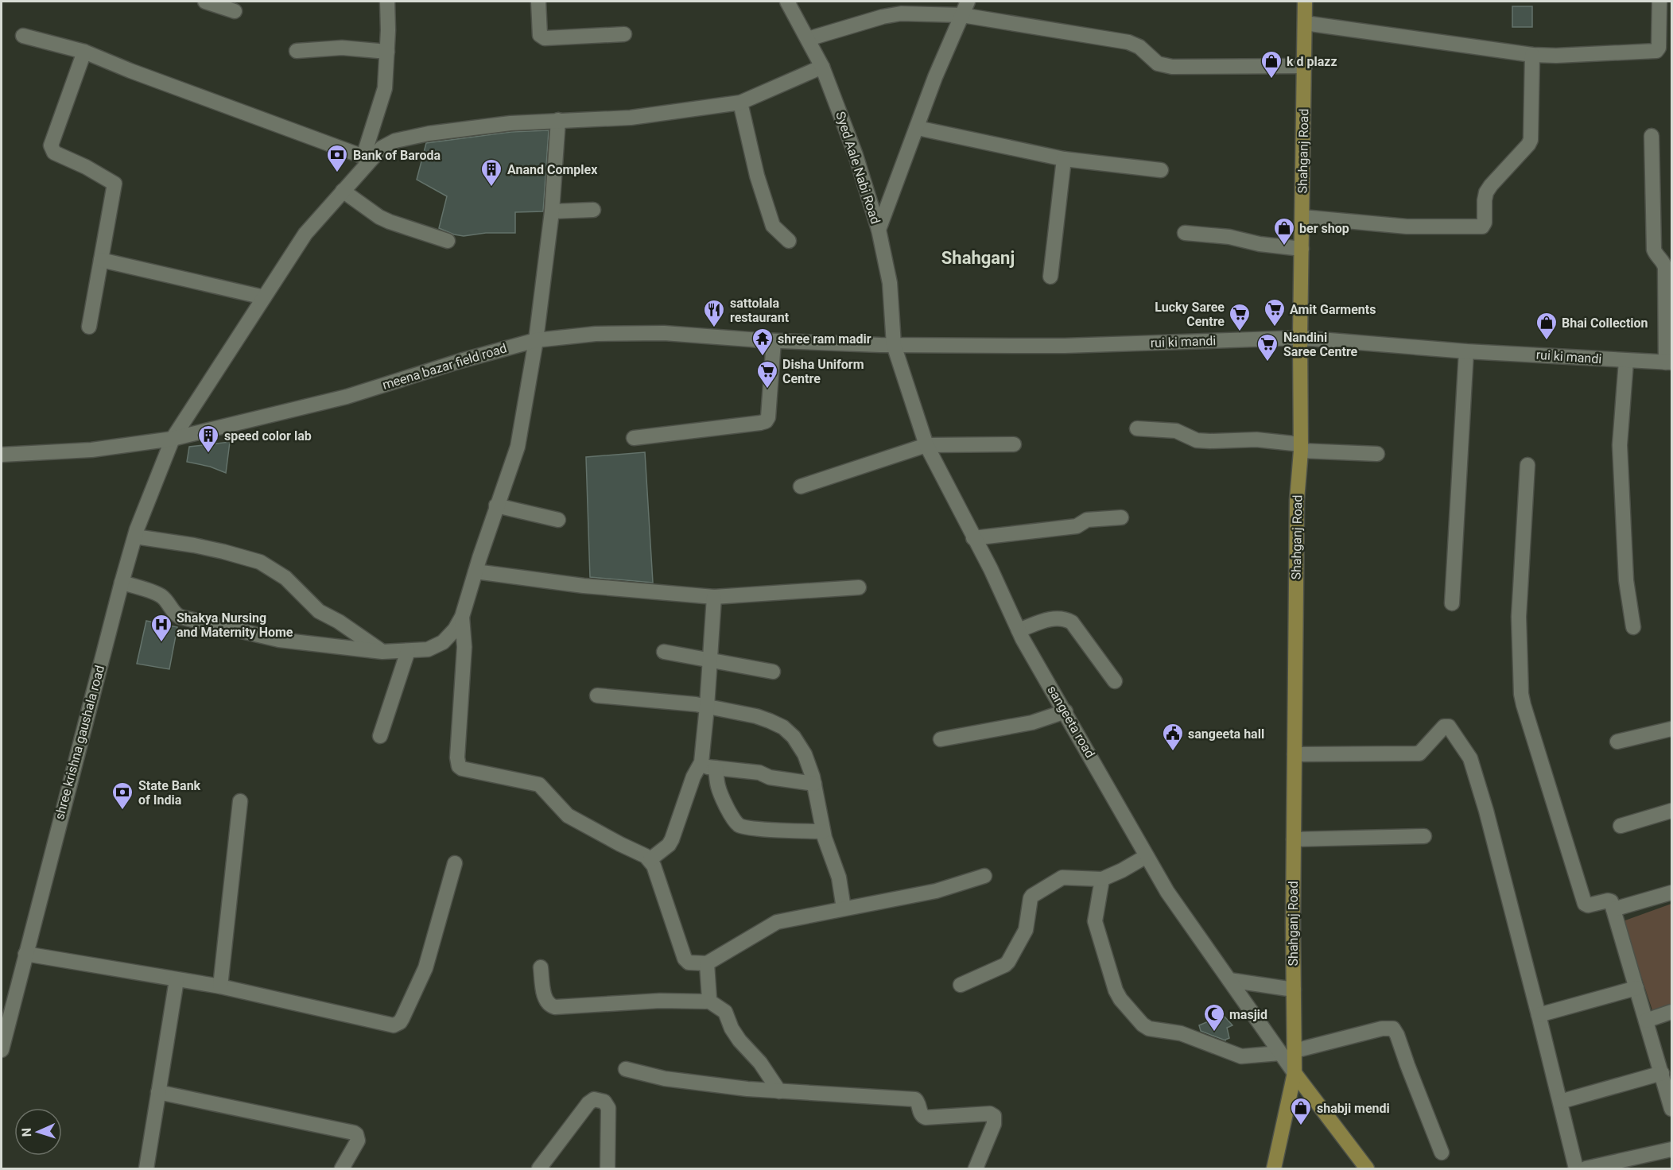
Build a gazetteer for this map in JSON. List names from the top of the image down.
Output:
{
  "streets": {
    "main road": ["Shahganj Road"],
    "street": [
      "Syed Aale Nabi Road",
      "rui ki mandi",
      "meena bazar field road",
      "sangeeta road",
      "shree krishna gaushala road"
    ]
  },
  "crossings": [
    ["Shahganj Road", "rui ki mandi"],
    ["Shahganj Road", "sangeeta road"],
    ["Syed Aale Nabi Road", "rui ki mandi"],
    ["Syed Aale Nabi Road", "meena bazar field road"],
    ["Syed Aale Nabi Road", "sangeeta road"],
    ["Syed Aale Nabi Road", "shree krishna gaushala road"],
    ["rui ki mandi", "meena bazar field road"],
    ["rui ki mandi", "sangeeta road"],
    ["meena bazar field road", "sangeeta road"],
    ["meena bazar field road", "shree krishna gaushala road"]
  ],
  "districts": ["Shahganj"],
  "places": {
    "shop": [
      "k d plazz",
      "ber shop",
      "Bhai Collection",
      "shabji mendi"
    ],
    "bank": ["Bank of Baroda", "State Bank of India"],
    "building": ["Anand Complex", "speed color lab"],
    "supermarket": [
      "Amit Garments",
      "Lucky Saree Centre",
      "Nandini Saree Centre",
      "Disha Uniform Centre"
    ],
    "restaurant": ["sattolala restaurant"],
    "temple": ["shree ram madir"],
    "hospital": ["Shakya Nursing and Maternity Home"],
    "public building": ["sangeeta hall"],
    "mosque": ["masjid"]
  },
  "north": "left"
}
